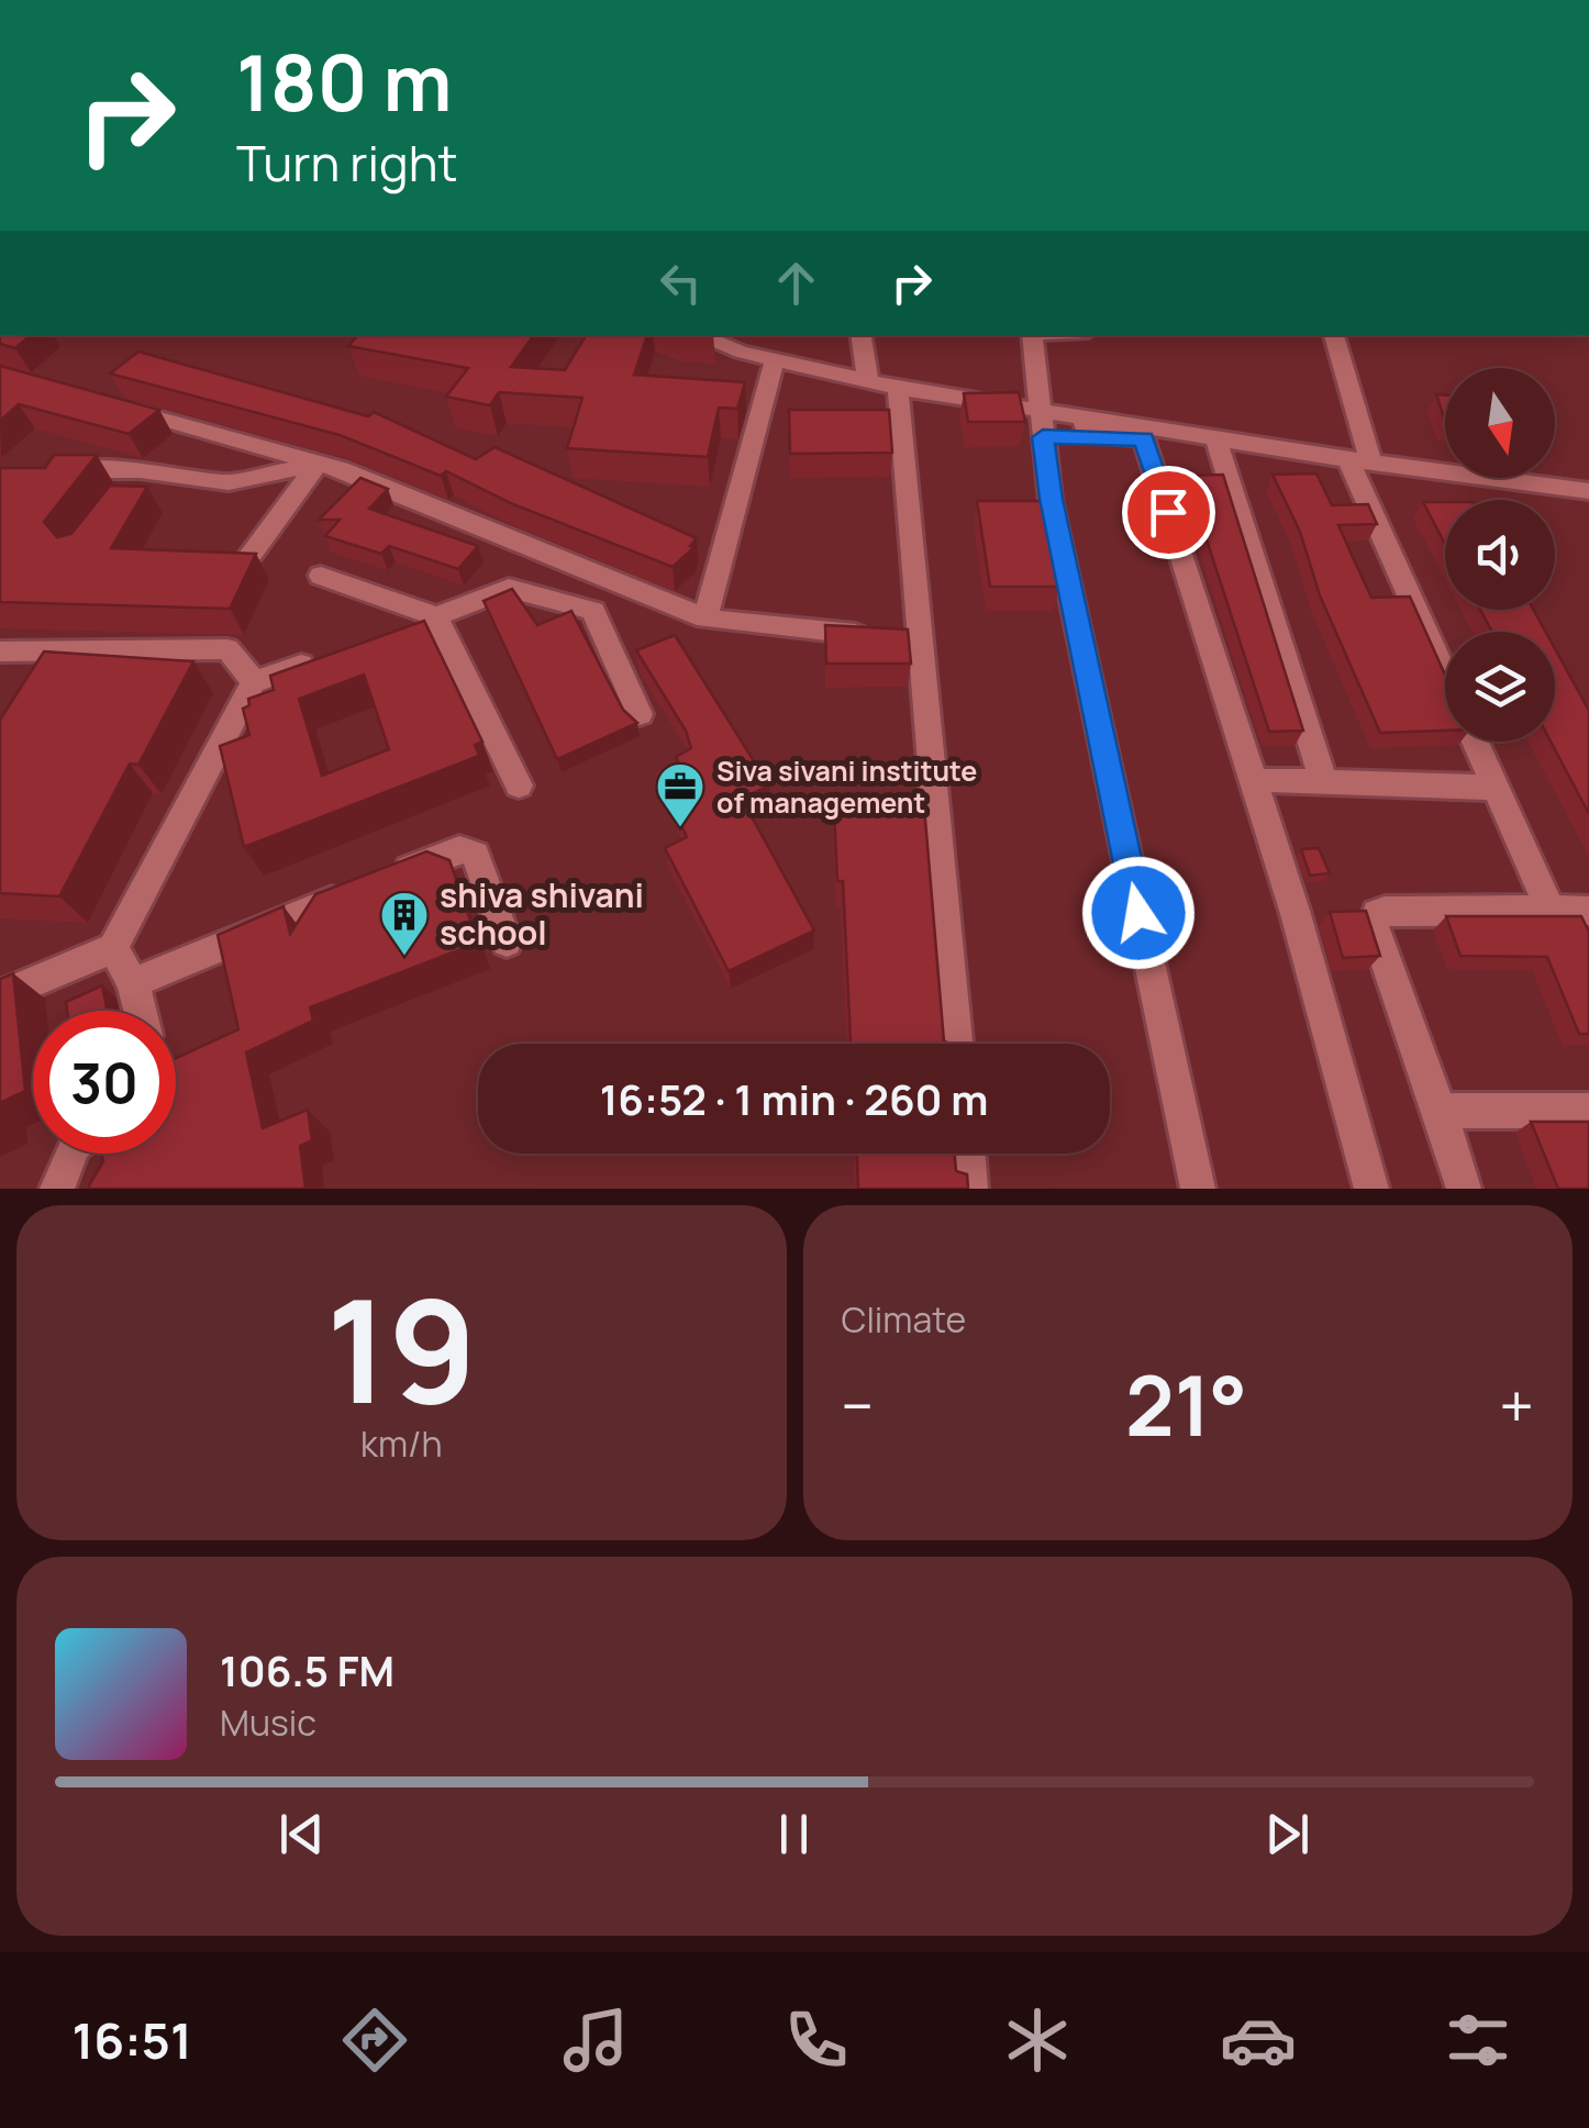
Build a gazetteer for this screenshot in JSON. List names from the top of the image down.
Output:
{
  "places": {
    "office": ["Siva sivani institute of management"],
    "building": ["shiva shivani school"]
  },
  "north": "bottom",
  "page": {
    "turn": ["180 m", "Turn right"],
    "limit": "30",
    "trip": "16:52 · 1 min · 260 m",
    "tile": [
      ["19", "km/h"],
      "Climate"
    ],
    "heat": ["−", "21°", "+"],
    "song": ["106.5 FM", "Music"],
    "tabs": "16:51"
  }
}
